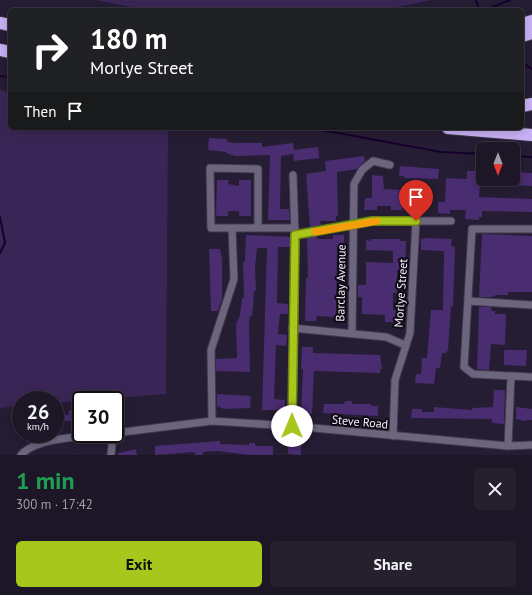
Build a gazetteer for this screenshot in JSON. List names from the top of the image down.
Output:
{
  "streets": {
    "street": ["Barclay Avenue", "Morlye Street", "Steve Road"]
  },
  "crossings": [
    ["Barclay Avenue", "Morlye Street"],
    ["Morlye Street", "Steve Road"]
  ],
  "north": "bottom",
  "page": {
    "turn": ["180 m", "Morlye Street"],
    "then": "Then",
    "speed": "26 km/h",
    "limit": "30",
    "heading": ["1 min", "300 m · 17:42"],
    "buttons": ["Exit", "Share"]
  }
}
